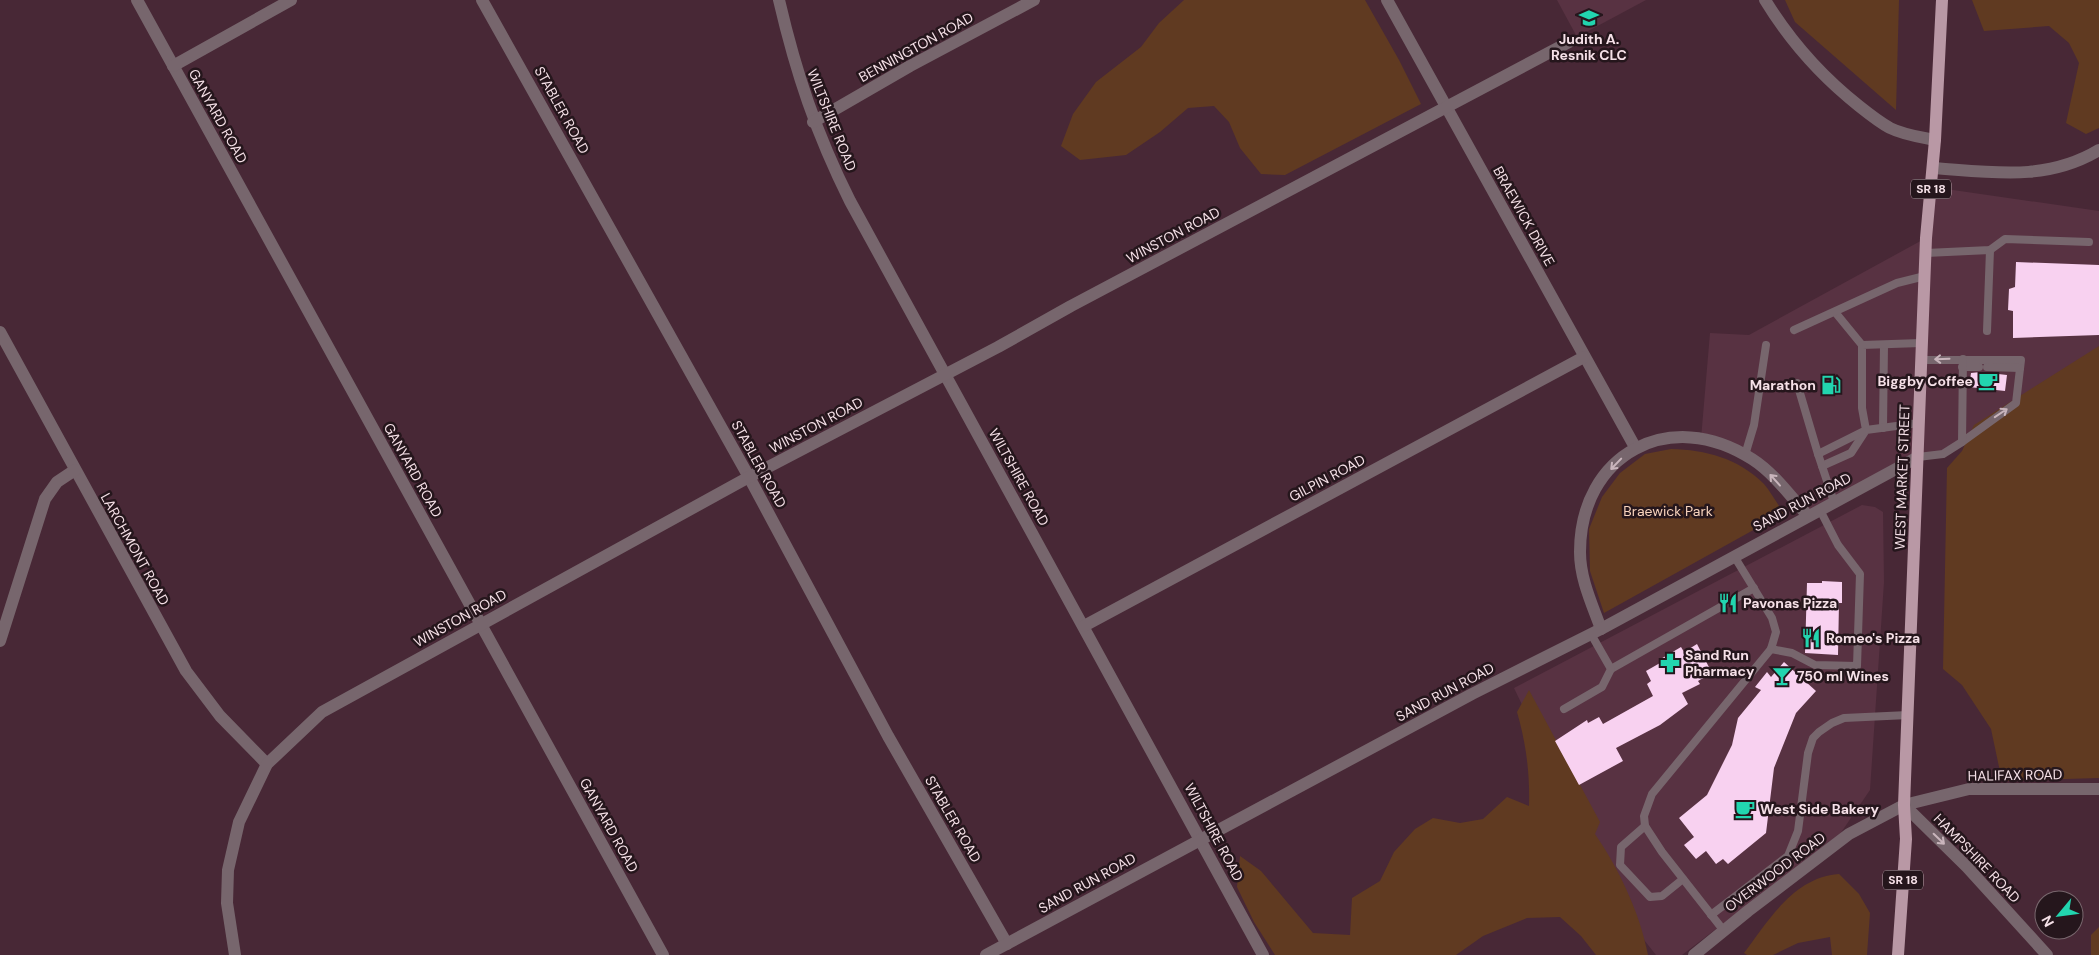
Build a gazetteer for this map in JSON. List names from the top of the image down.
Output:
{
  "streets": {
    "main road": ["SR 18", "WEST MARKET STREET"],
    "street": [
      "BENNINGTON ROAD",
      "STABLER ROAD",
      "GANYARD ROAD",
      "WILTSHIRE ROAD",
      "BRAEWICK DRIVE",
      "WINSTON ROAD",
      "GILPIN ROAD",
      "SAND RUN ROAD",
      "LARCHMONT ROAD",
      "HALIFAX ROAD",
      "HAMPSHIRE ROAD",
      "OVERWOOD ROAD"
    ]
  },
  "crossings": [
    ["BENNINGTON ROAD", "WILTSHIRE ROAD"],
    ["STABLER ROAD", "WINSTON ROAD"],
    ["STABLER ROAD", "SAND RUN ROAD"],
    ["GANYARD ROAD", "WINSTON ROAD"],
    ["WILTSHIRE ROAD", "WINSTON ROAD"],
    ["WILTSHIRE ROAD", "GILPIN ROAD"],
    ["WILTSHIRE ROAD", "SAND RUN ROAD"],
    ["BRAEWICK DRIVE", "WINSTON ROAD"],
    ["BRAEWICK DRIVE", "GILPIN ROAD"],
    ["WINSTON ROAD", "LARCHMONT ROAD"],
    ["WEST MARKET STREET", "SAND RUN ROAD"],
    ["WEST MARKET STREET", "HALIFAX ROAD"],
    ["WEST MARKET STREET", "HAMPSHIRE ROAD"],
    ["WEST MARKET STREET", "OVERWOOD ROAD"],
    ["HALIFAX ROAD", "HAMPSHIRE ROAD"],
    ["HALIFAX ROAD", "OVERWOOD ROAD"],
    ["HAMPSHIRE ROAD", "OVERWOOD ROAD"]
  ],
  "one_way": ["HAMPSHIRE ROAD"],
  "parks": ["Braewick Park"],
  "places": {
    "school or university": ["Judith A. Resnik CLC"],
    "cafe": ["Biggby Coffee", "West Side Bakery"],
    "fuel station": ["Marathon"],
    "restaurant": ["Pavonas Pizza", "Romeo's Pizza"],
    "pharmacy": ["Sand Run Pharmacy"],
    "bar": ["750 ml Wines"]
  },
  "north": "bottom left"
}
